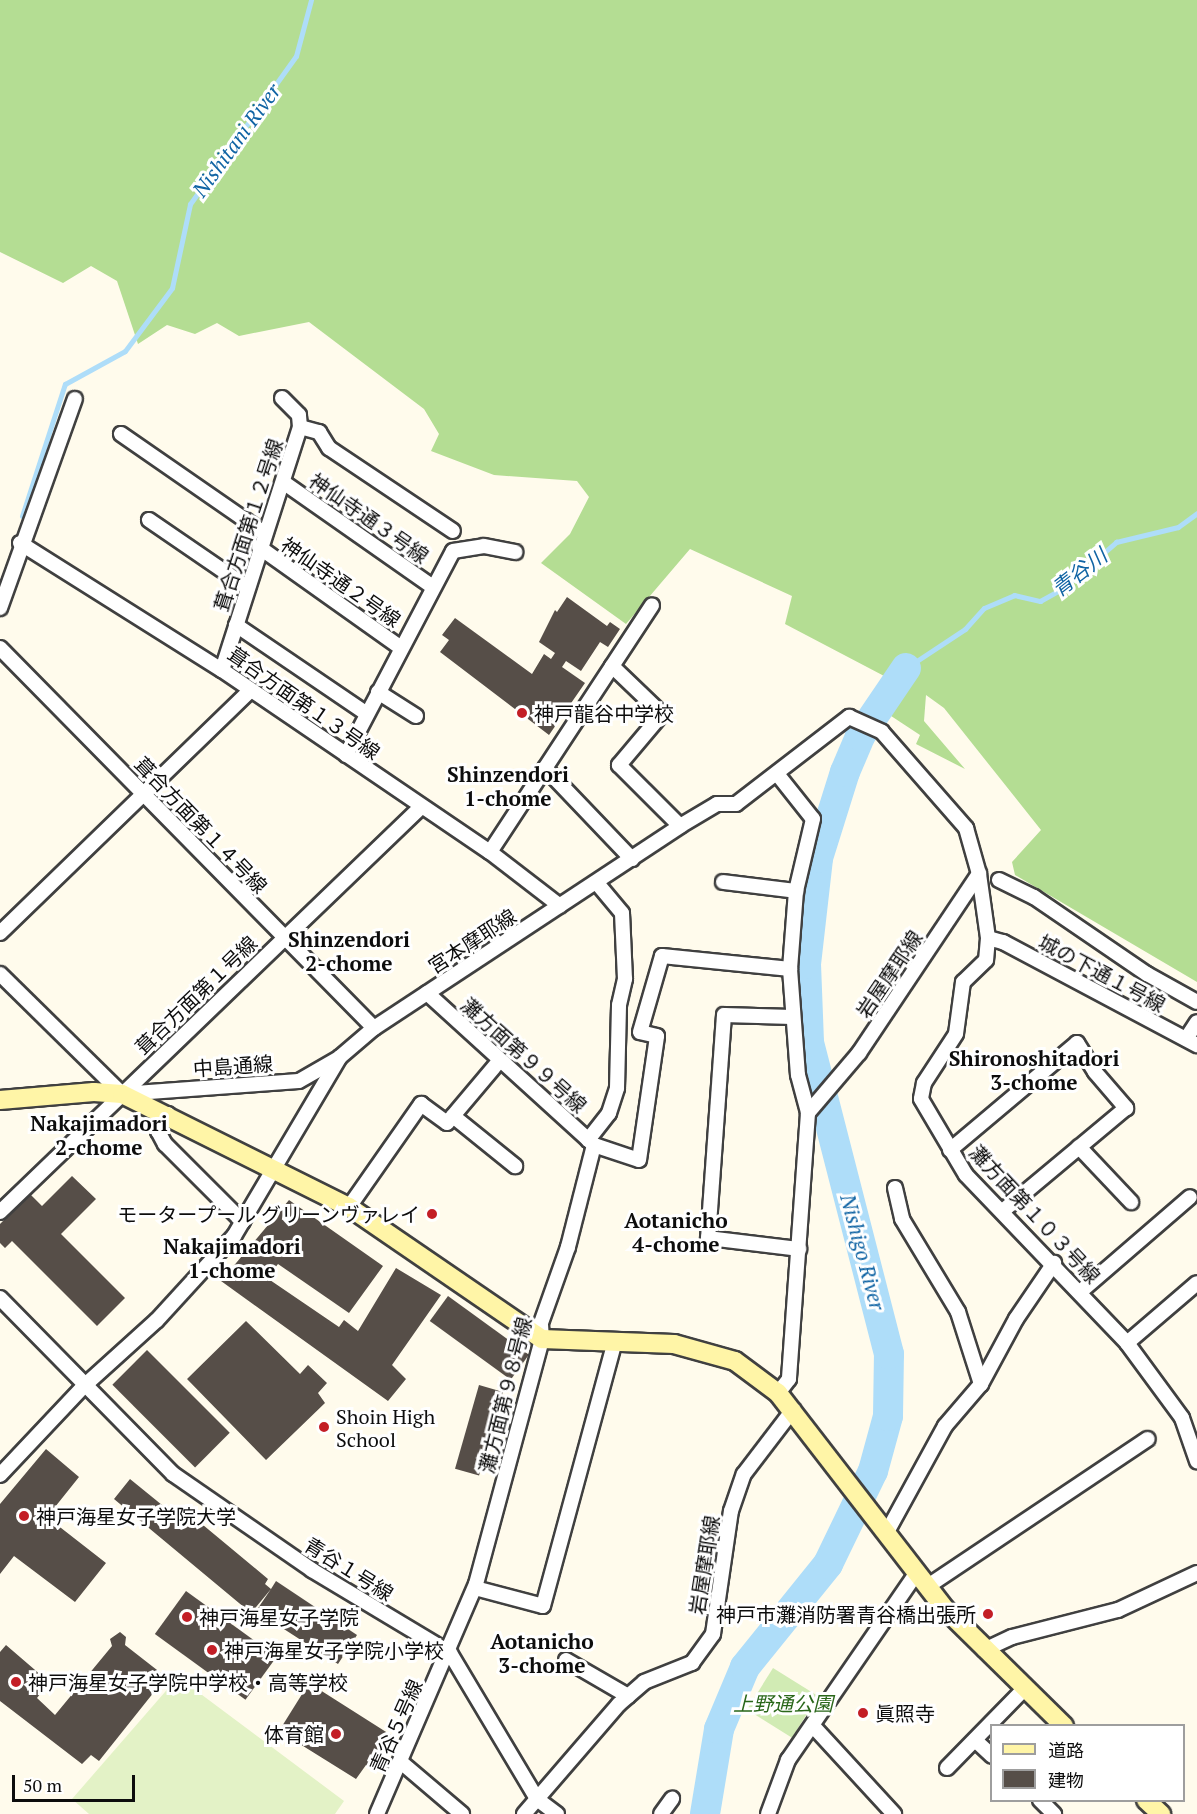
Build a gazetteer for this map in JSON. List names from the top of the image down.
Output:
{
  "streets": {
    "street": [
      "神仙寺通３号線",
      "葺合方面第１２号線",
      "神仙寺通２号線",
      "葺合方面第１３号線",
      "葺合方面第１４号線",
      "宮本摩耶線",
      "城の下通１号線",
      "岩屋摩耶線",
      "葺合方面第１号線",
      "灘方面第９９号線",
      "中島通線",
      "灘方面第１０３号線",
      "灘方面第９８号線",
      "青谷１号線",
      "青谷５号線"
    ]
  },
  "crossings": [
    ["神仙寺通３号線", "葺合方面第１２号線"],
    ["葺合方面第１２号線", "神仙寺通２号線"],
    ["葺合方面第１２号線", "葺合方面第１３号線"],
    ["葺合方面第１３号線", "宮本摩耶線"],
    ["葺合方面第１３号線", "葺合方面第１号線"],
    ["葺合方面第１４号線", "宮本摩耶線"],
    ["葺合方面第１４号線", "葺合方面第１号線"],
    ["宮本摩耶線", "灘方面第９９号線"],
    ["宮本摩耶線", "中島通線"],
    ["宮本摩耶線", "灘方面第１０３号線"],
    ["宮本摩耶線", "灘方面第９８号線"],
    ["宮本摩耶線", "青谷１号線"],
    ["城の下通１号線", "灘方面第１０３号線"],
    ["岩屋摩耶線", "灘方面第１０３号線"],
    ["岩屋摩耶線", "青谷１号線"],
    ["葺合方面第１号線", "中島通線"],
    ["灘方面第９９号線", "灘方面第９８号線"],
    ["灘方面第９８号線", "青谷１号線"],
    ["灘方面第９８号線", "青谷５号線"],
    ["青谷１号線", "青谷５号線"]
  ],
  "districts": [
    "Shinzendori 1-chome",
    "Shinzendori 2-chome",
    "Shironoshitadori 3-chome",
    "Nakajimadori 2-chome",
    "Aotanicho 4-chome",
    "Nakajimadori 1-chome",
    "Aotanicho 3-chome"
  ],
  "water": ["Nishitani River", "青谷川", "Nishigo River"],
  "parks": ["上野通公園"],
  "places": [
    "神戸龍谷中学校",
    "モータープール グリーンヴァレイ",
    "Shoin High School",
    "神戸海星女子学院大学",
    "神戸市灘消防署青谷橋出張所",
    "神戸海星女子学院",
    "神戸海星女子学院小学校",
    "神戸海星女子学院中学校・高等学校",
    "眞照寺",
    "体育館"
  ],
  "legend": ["道路", "建物"],
  "scale_bar": "50 m"
}
